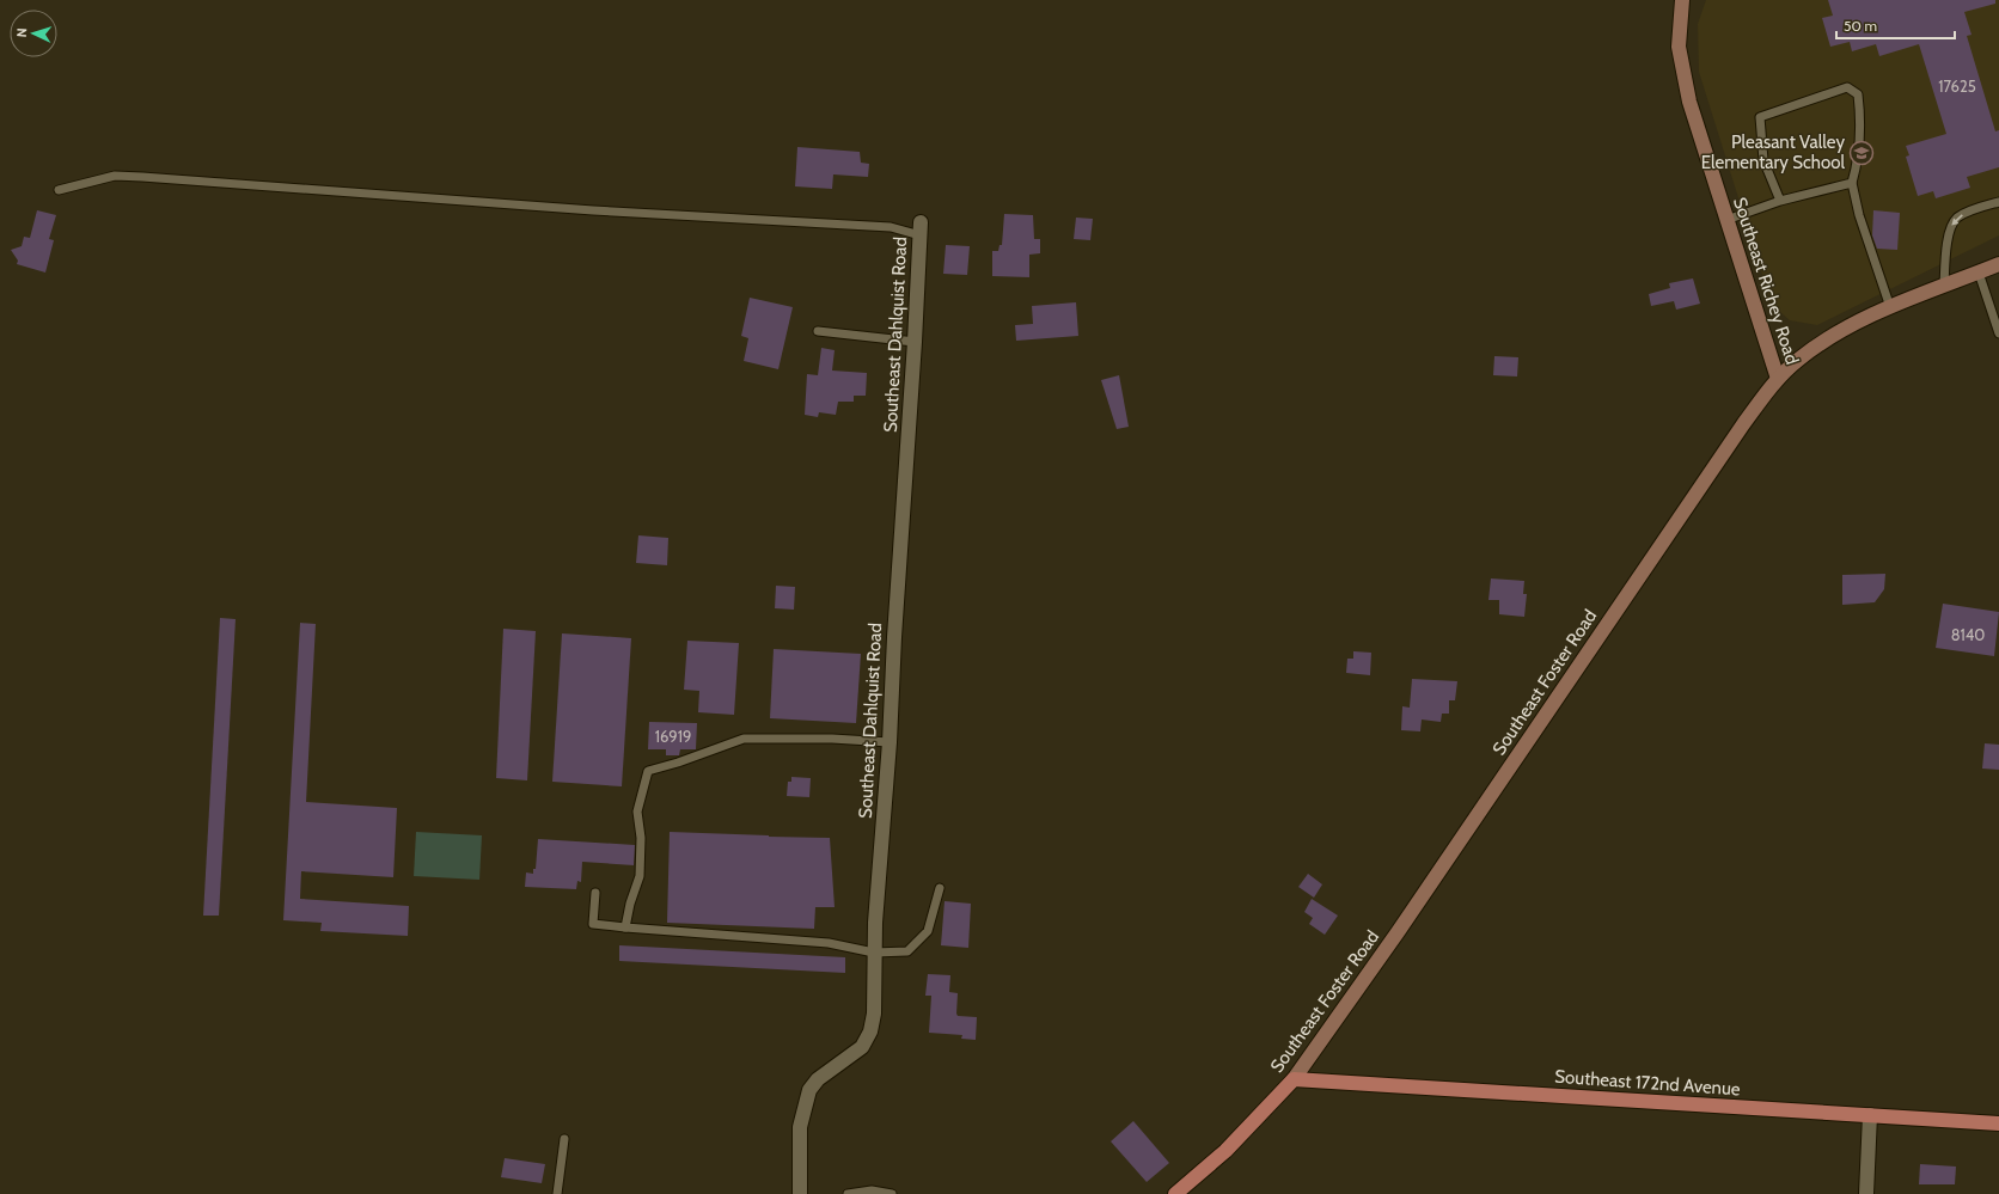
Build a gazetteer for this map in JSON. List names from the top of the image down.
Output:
{
  "streets": {
    "main road": ["Southeast Richey Road", "Southeast Foster Road", "Southeast 172nd Avenue"],
    "street": ["Southeast Dahlquist Road"]
  },
  "crossings": [
    ["Southeast Richey Road", "Southeast Foster Road"],
    ["Southeast Foster Road", "Southeast 172nd Avenue"]
  ],
  "places": {
    "school or university": ["Pleasant Valley Elementary School"]
  },
  "house_numbers": ["17625", "8140", "16919"],
  "scale_bar": "50 m",
  "north": "left"
}
